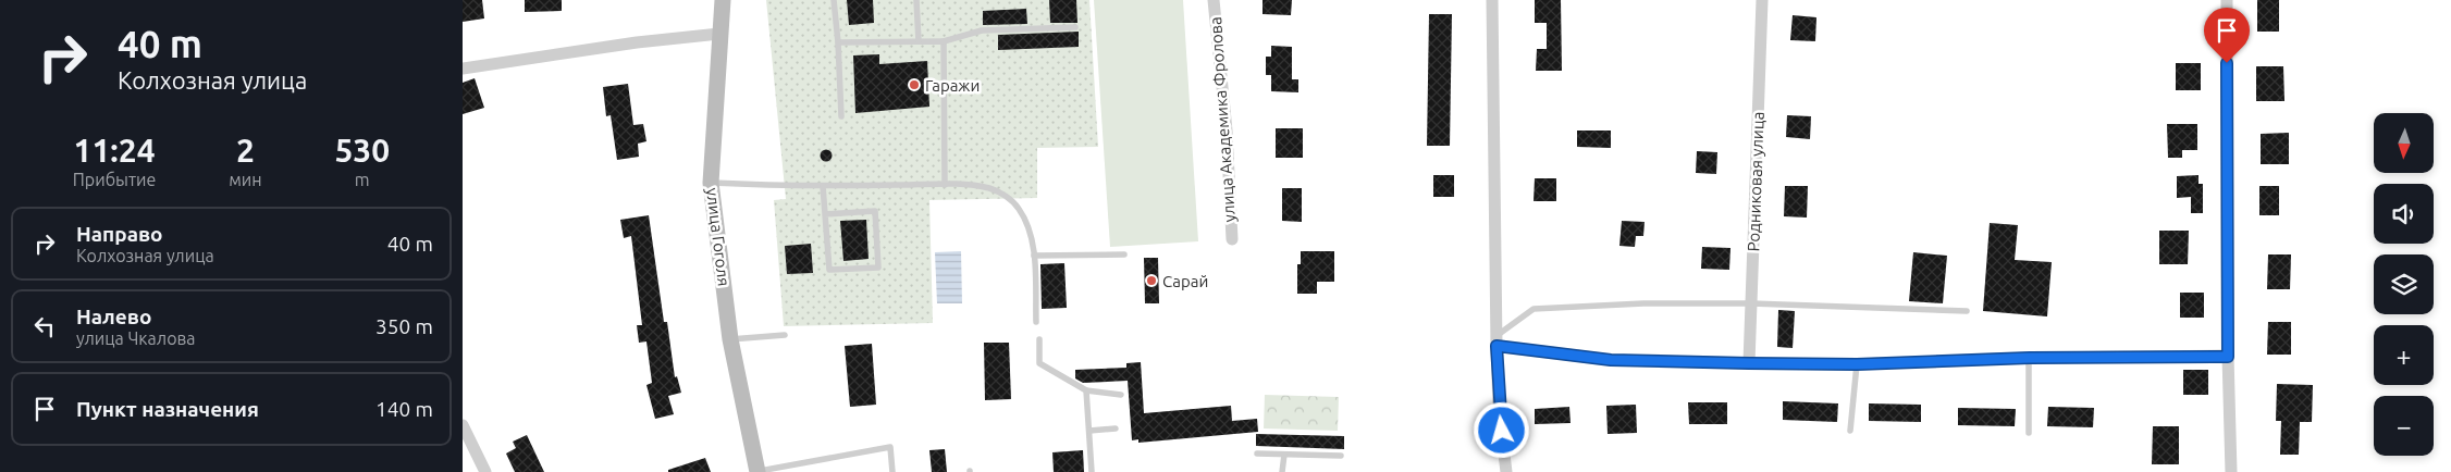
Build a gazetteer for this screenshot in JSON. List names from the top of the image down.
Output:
{
  "streets": {
    "main road": ["улица Гоголя"],
    "street": ["улица Академика Фролова", "Родниковая улица"]
  },
  "places": ["Гаражи", "Сарай"],
  "north": "bottom",
  "page": {
    "turn": ["40 m", "Колхозная улица"],
    "map_buttons": ["+", "−"],
    "eta": [
      "11:24",
      "Прибытие",
      "2",
      "мин",
      "530",
      "m"
    ],
    "list": [
      {
        "name": "Направо",
        "note": "Колхозная улица",
        "value": "40 m"
      },
      {
        "name": "Налево",
        "note": "улица Чкалова",
        "value": "350 m"
      },
      {
        "name": "Пункт назначения",
        "value": "140 m"
      }
    ]
  }
}
